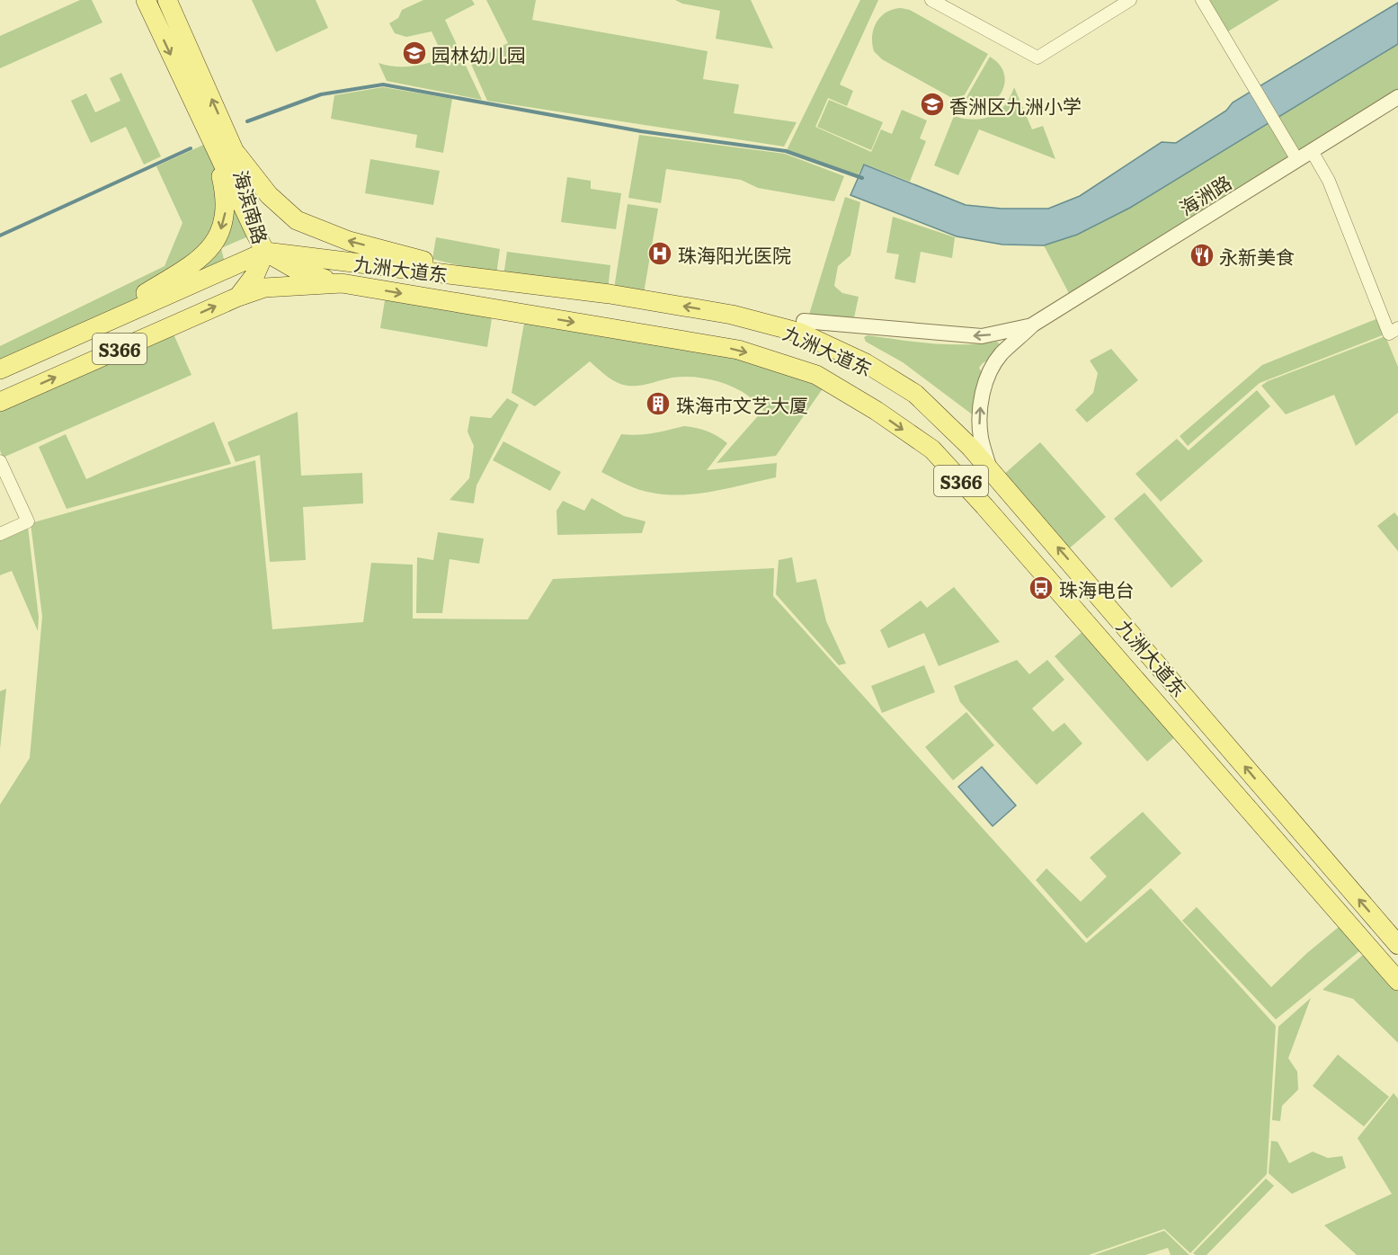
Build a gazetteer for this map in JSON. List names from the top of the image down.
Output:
{
  "streets": {
    "main road": ["海滨南路", "九洲大道东", "S366"],
    "street": ["海洲路"]
  },
  "crossings": [
    ["海滨南路", "九洲大道东"],
    ["海滨南路", "S366"],
    ["九洲大道东", "S366"]
  ],
  "places": {
    "school or university": ["园林幼儿园", "香洲区九洲小学"],
    "hospital": ["珠海阳光医院"],
    "restaurant": ["永新美食"],
    "building": ["珠海市文艺大厦"],
    "bus stop": ["珠海电台"]
  }
}
